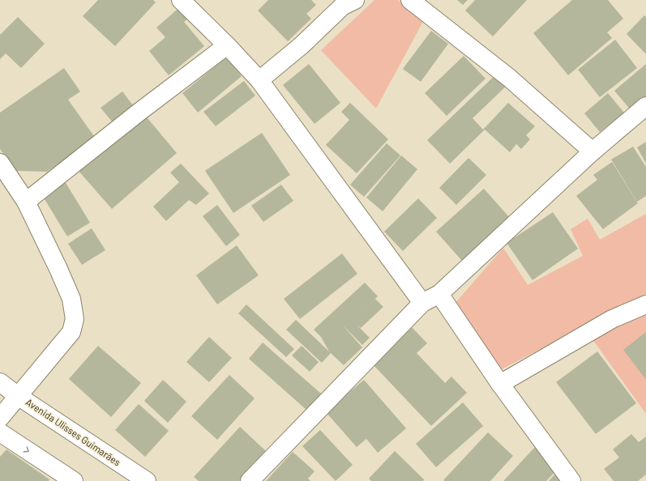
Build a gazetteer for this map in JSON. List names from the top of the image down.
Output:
{
  "streets": {
    "street": ["Avenida Ulisses Guimarães"]
  }
}
